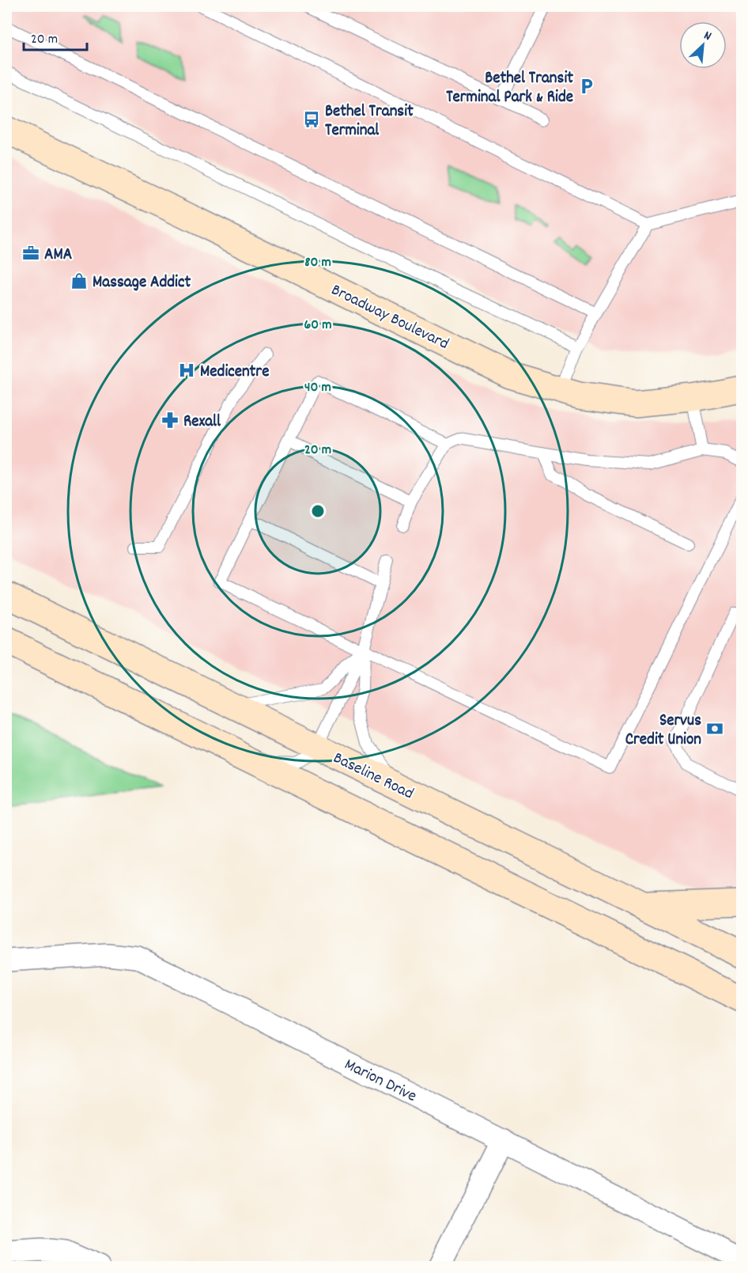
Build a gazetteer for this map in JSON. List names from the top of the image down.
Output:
{
  "streets": {
    "main road": ["Broadway Boulevard", "Baseline Road"],
    "street": ["Marion Drive"]
  },
  "places": {
    "parking": ["Bethel Transit Terminal Park & Ride"],
    "bus stop": ["Bethel Transit Terminal"],
    "office": ["AMA"],
    "shop": ["Massage Addict"],
    "hospital": ["Medicentre"],
    "pharmacy": ["Rexall"],
    "bank": ["Servus Credit Union"]
  },
  "scale_bar": "20 m",
  "north": "top right",
  "rings": [
    "80 m",
    "60 m",
    "40 m",
    "20 m"
  ]
}
